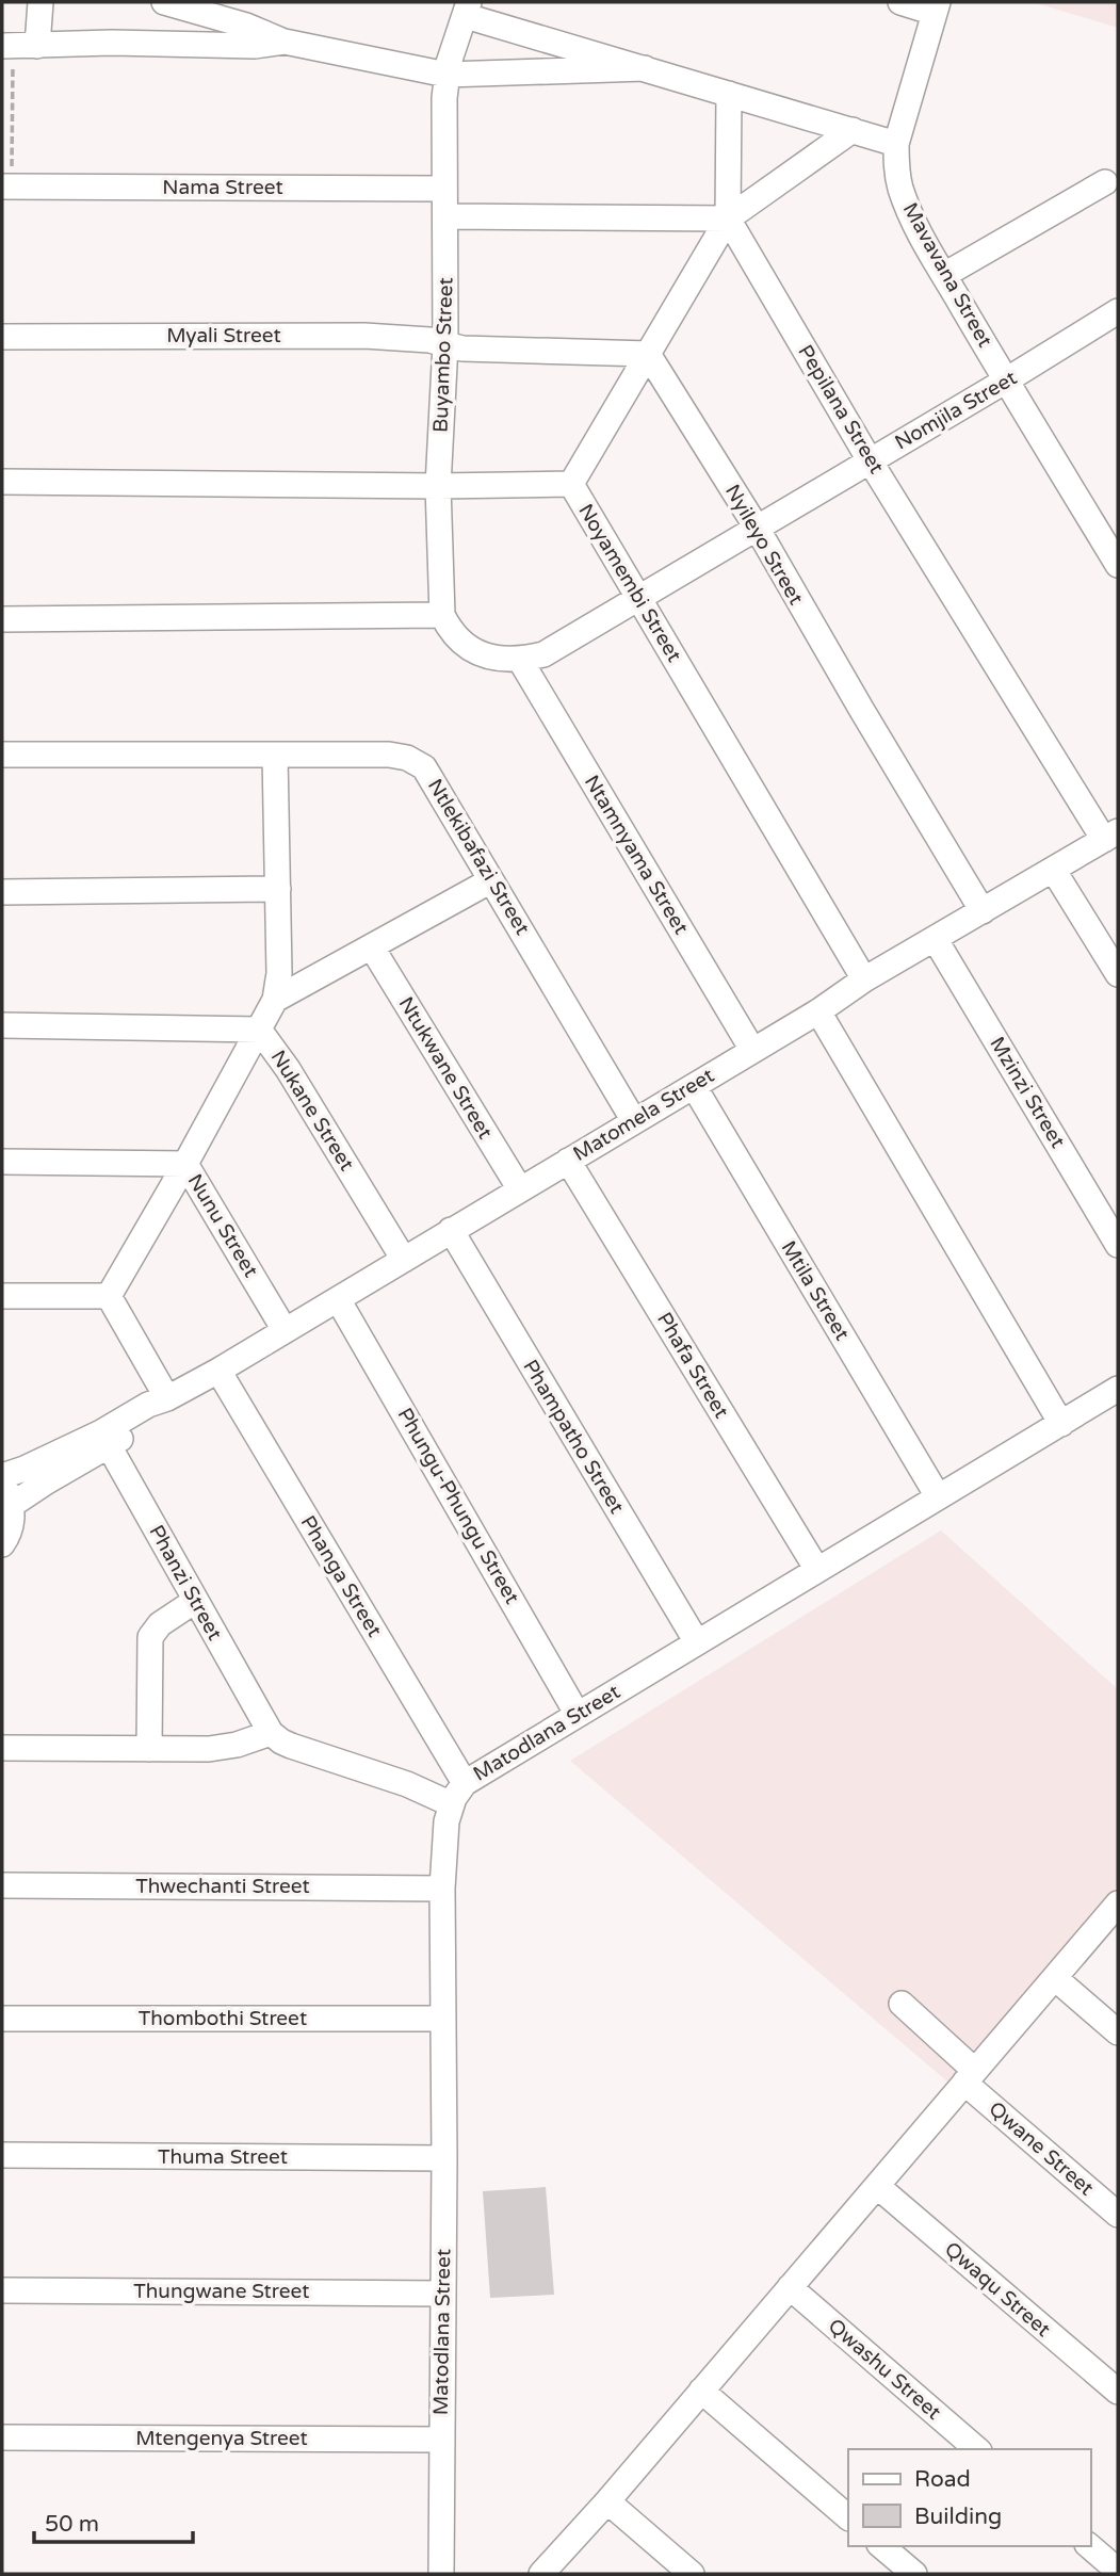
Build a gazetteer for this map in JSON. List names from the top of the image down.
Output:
{
  "streets": {
    "street": [
      "Nama Street",
      "Mavavana Street",
      "Myali Street",
      "Buyambo Street",
      "Pepilana Street",
      "Nomjila Street",
      "Nyileyo Street",
      "Noyamembi Street",
      "Ntamnyama Street",
      "Ntlekibafazi Street",
      "Ntukwane Street",
      "Mzinzi Street",
      "Nukane Street",
      "Matomela Street",
      "Nunu Street",
      "Mtila Street",
      "Phafa Street",
      "Phampatho Street",
      "Phungu-Phungu Street",
      "Phanga Street",
      "Phanzi Street",
      "Matodlana Street",
      "Thwechanti Street",
      "Thombothi Street",
      "Qwane Street",
      "Thuma Street",
      "Qwaqu Street",
      "Thungwane Street",
      "Qwashu Street",
      "Mtengenya Street"
    ]
  },
  "crossings": [
    ["Nama Street", "Buyambo Street"],
    ["Mavavana Street", "Nomjila Street"],
    ["Myali Street", "Buyambo Street"],
    ["Buyambo Street", "Noyamembi Street"],
    ["Pepilana Street", "Nomjila Street"],
    ["Pepilana Street", "Matomela Street"],
    ["Nomjila Street", "Nyileyo Street"],
    ["Nomjila Street", "Noyamembi Street"],
    ["Nomjila Street", "Ntamnyama Street"],
    ["Nyileyo Street", "Matomela Street"],
    ["Noyamembi Street", "Matomela Street"],
    ["Ntamnyama Street", "Matomela Street"],
    ["Ntlekibafazi Street", "Matomela Street"],
    ["Ntukwane Street", "Matomela Street"],
    ["Mzinzi Street", "Matomela Street"],
    ["Nukane Street", "Matomela Street"],
    ["Matomela Street", "Nunu Street"],
    ["Matomela Street", "Mtila Street"],
    ["Matomela Street", "Phafa Street"],
    ["Matomela Street", "Phampatho Street"],
    ["Matomela Street", "Phungu-Phungu Street"],
    ["Matomela Street", "Phanga Street"],
    ["Matomela Street", "Phanzi Street"],
    ["Mtila Street", "Matodlana Street"],
    ["Phafa Street", "Matodlana Street"],
    ["Phampatho Street", "Matodlana Street"],
    ["Phungu-Phungu Street", "Matodlana Street"],
    ["Phanga Street", "Matodlana Street"],
    ["Matodlana Street", "Thwechanti Street"],
    ["Matodlana Street", "Thombothi Street"],
    ["Matodlana Street", "Thuma Street"],
    ["Matodlana Street", "Thungwane Street"],
    ["Matodlana Street", "Mtengenya Street"]
  ],
  "legend": ["Road", "Building"],
  "scale_bar": "50 m"
}
